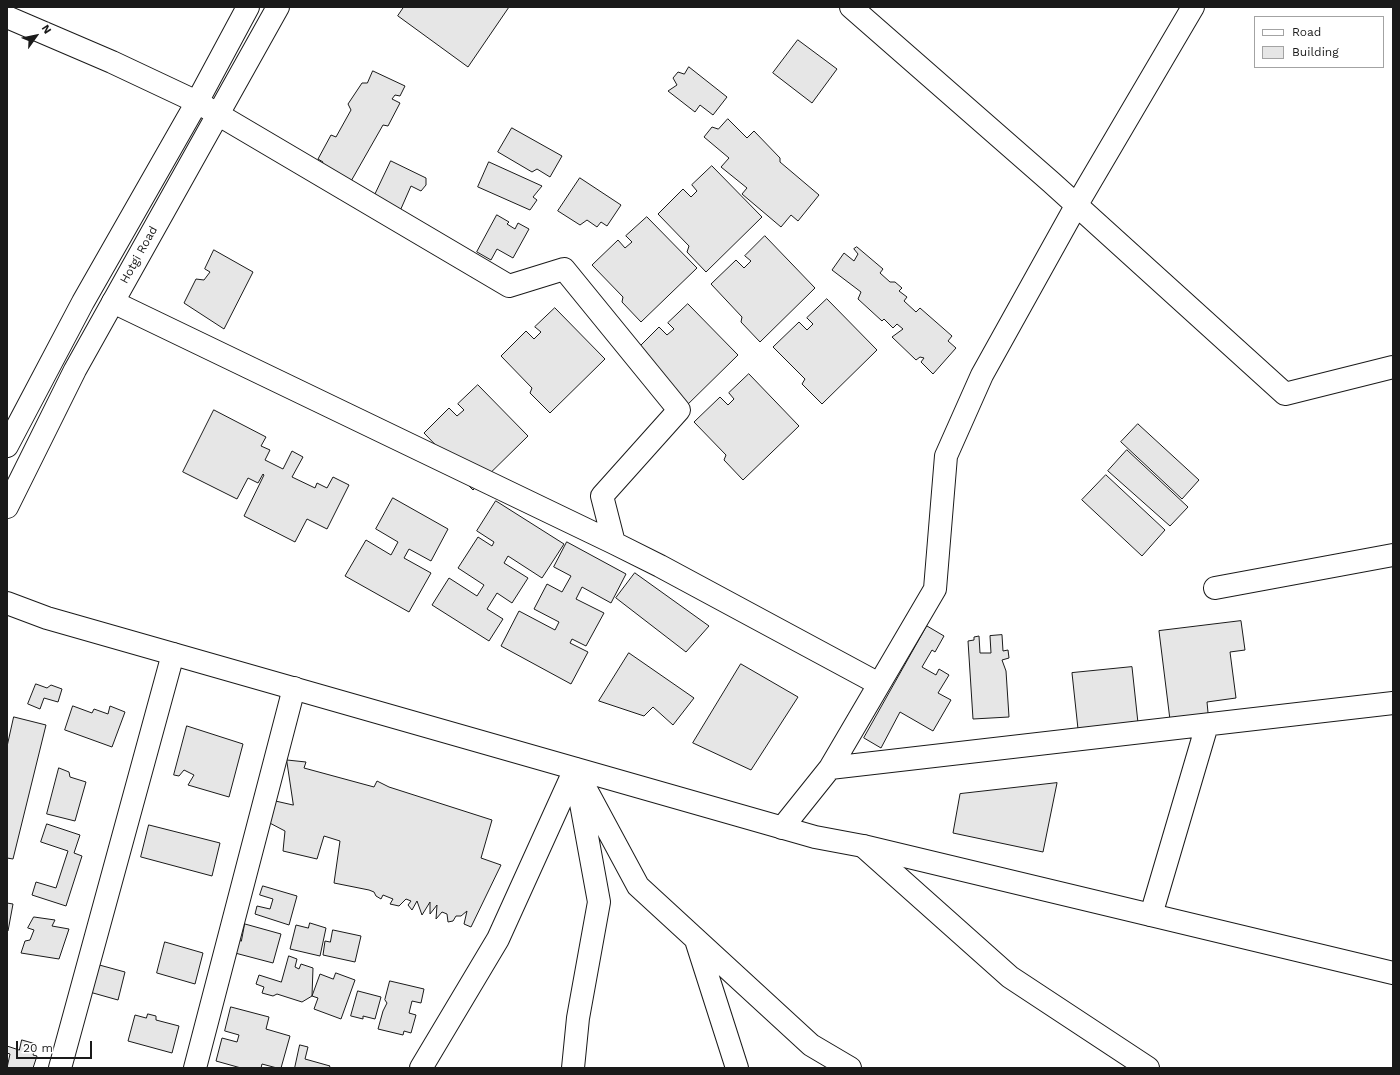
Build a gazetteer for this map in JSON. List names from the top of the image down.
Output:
{
  "streets": {
    "street": ["Hotgi Road"]
  },
  "legend": ["Road", "Building"],
  "scale_bar": "20 m",
  "north": "top right"
}
